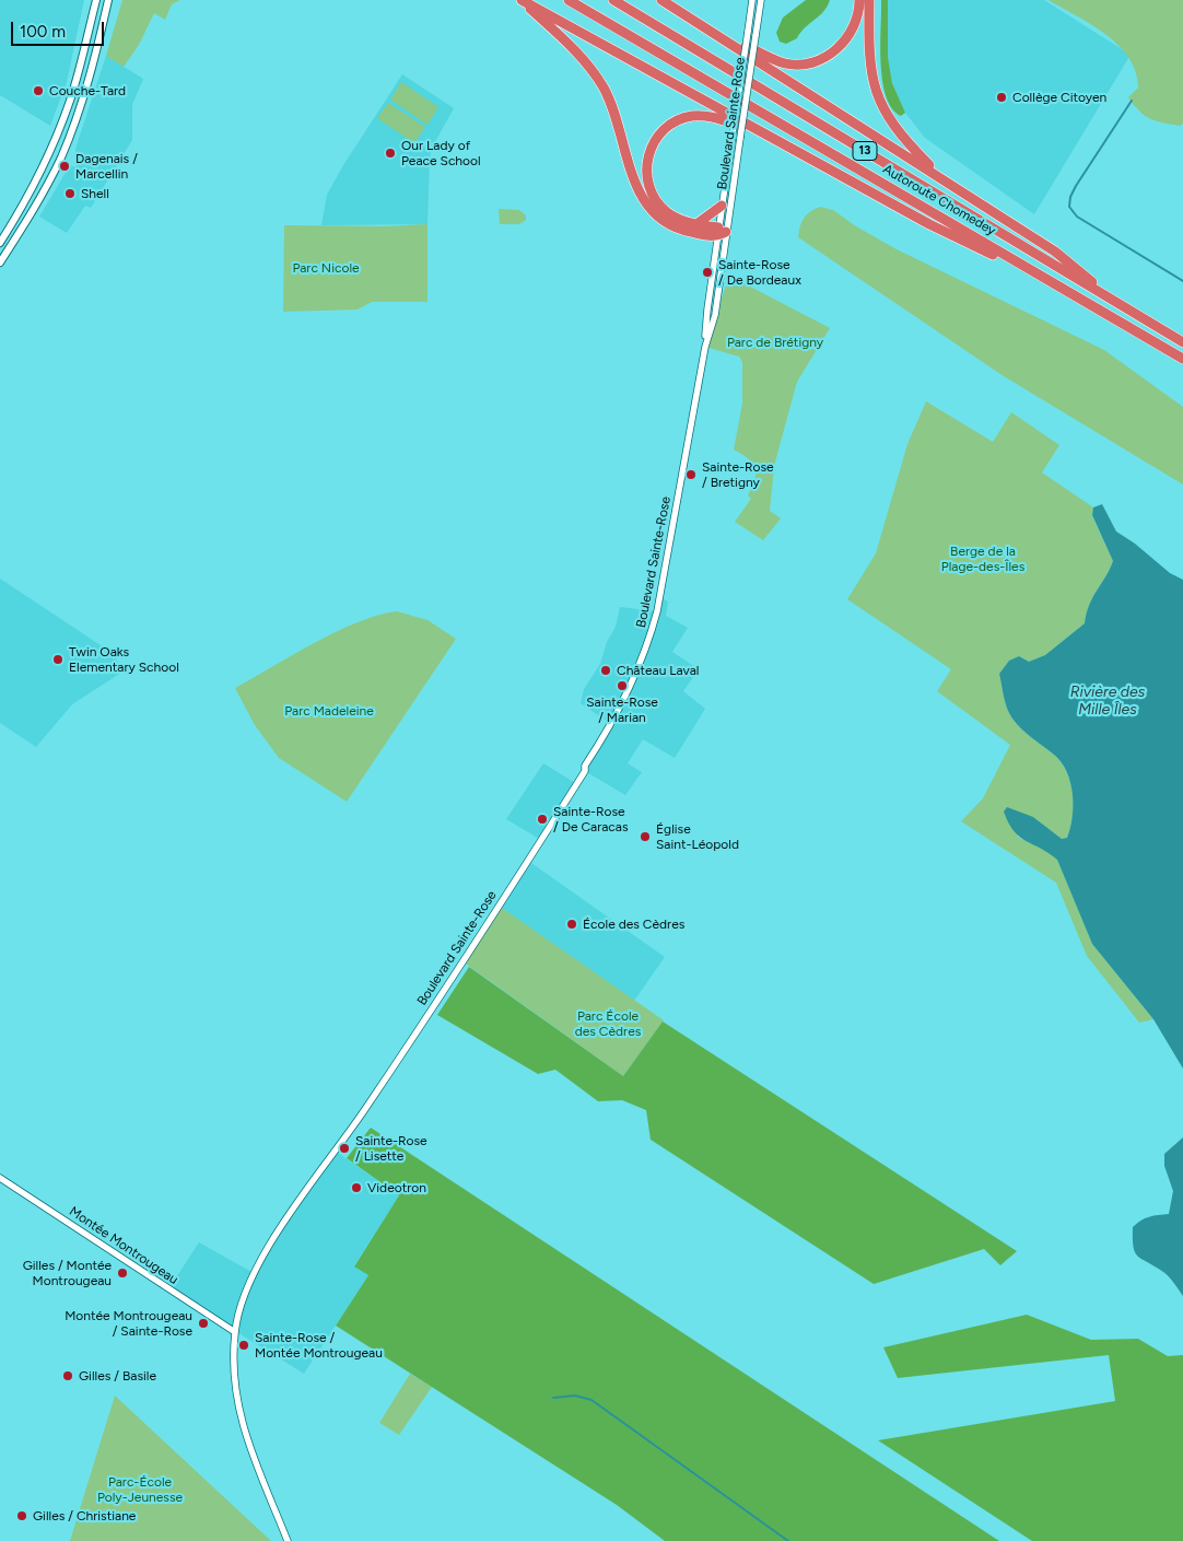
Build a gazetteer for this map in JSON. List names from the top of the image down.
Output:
{
  "streets": {
    "highway": ["13", "Autoroute Chomedey"],
    "street": ["Boulevard Sainte-Rose", "Montée Montrougeau"]
  },
  "crossings": [
    ["Boulevard Sainte-Rose", "Montée Montrougeau"]
  ],
  "water": ["Rivière des Mille Îles"],
  "parks": [
    "Parc Nicole",
    "Parc de Brétigny",
    "Berge de la Plage-des-Îles",
    "Parc Madeleine",
    "Parc École des Cèdres",
    "Parc-École Poly-Jeunesse"
  ],
  "places": [
    "Couche-Tard",
    "Collège Citoyen",
    "Our Lady of Peace School",
    "Dagenais / Marcellin",
    "Shell",
    "Sainte-Rose / De Bordeaux",
    "Sainte-Rose / Bretigny",
    "Twin Oaks Elementary School",
    "Château Laval",
    "Sainte-Rose / Marian",
    "Sainte-Rose / De Caracas",
    "Église Saint-Léopold",
    "École des Cèdres",
    "Sainte-Rose / Lisette",
    "Videotron",
    "Gilles / Montée Montrougeau",
    "Montée Montrougeau / Sainte-Rose",
    "Sainte-Rose / Montée Montrougeau",
    "Gilles / Basile",
    "Gilles / Christiane"
  ],
  "scale_bar": "100 m"
}
